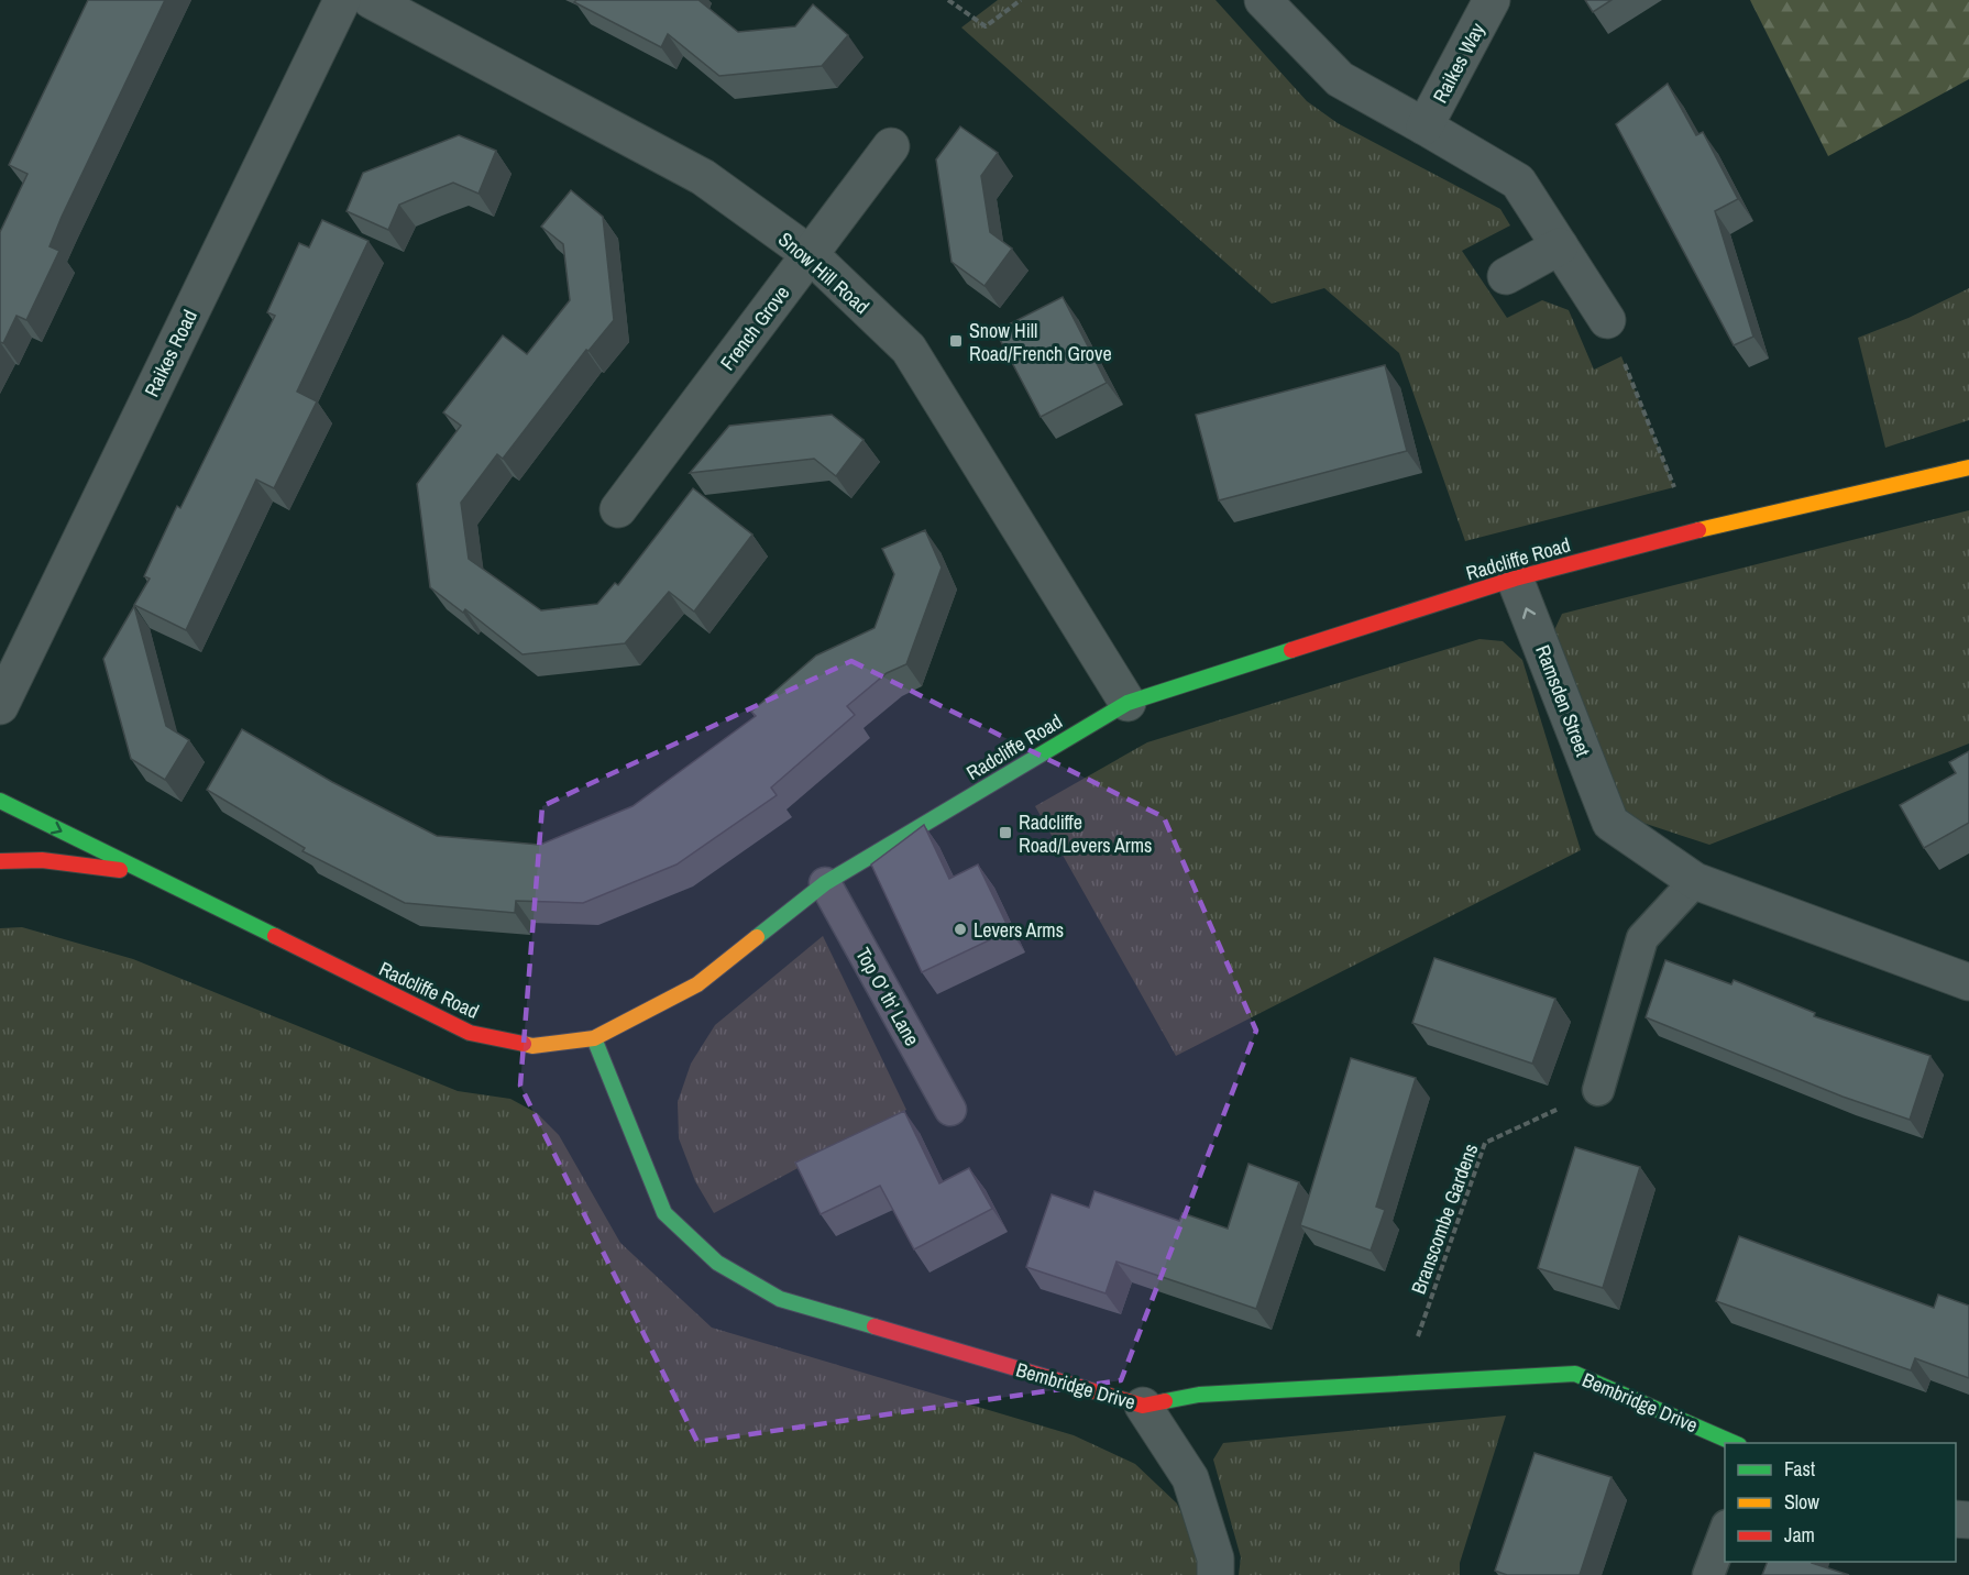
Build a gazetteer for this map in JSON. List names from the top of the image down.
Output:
{
  "streets": {
    "main road": ["Radcliffe Road", "Bembridge Drive"],
    "street": [
      "Raikes Way",
      "Snow Hill Road",
      "French Grove",
      "Raikes Road",
      "Ramsden Street"
    ],
    "lane": ["Top O' th' Lane"],
    "path": ["Branscombe Gardens"]
  },
  "crossings": [
    ["Snow Hill Road", "French Grove"],
    ["Snow Hill Road", "Radcliffe Road"],
    ["Radcliffe Road", "Ramsden Street"],
    ["Radcliffe Road", "Top O' th' Lane"],
    ["Radcliffe Road", "Bembridge Drive"],
    ["Branscombe Gardens", "Bembridge Drive"]
  ],
  "one_way": ["Ramsden Street"],
  "places": {
    "transit": ["Snow Hill Road/French Grove", "Radcliffe Road/Levers Arms"],
    "other": ["Levers Arms"]
  },
  "legend": ["Fast", "Slow", "Jam"]
}
